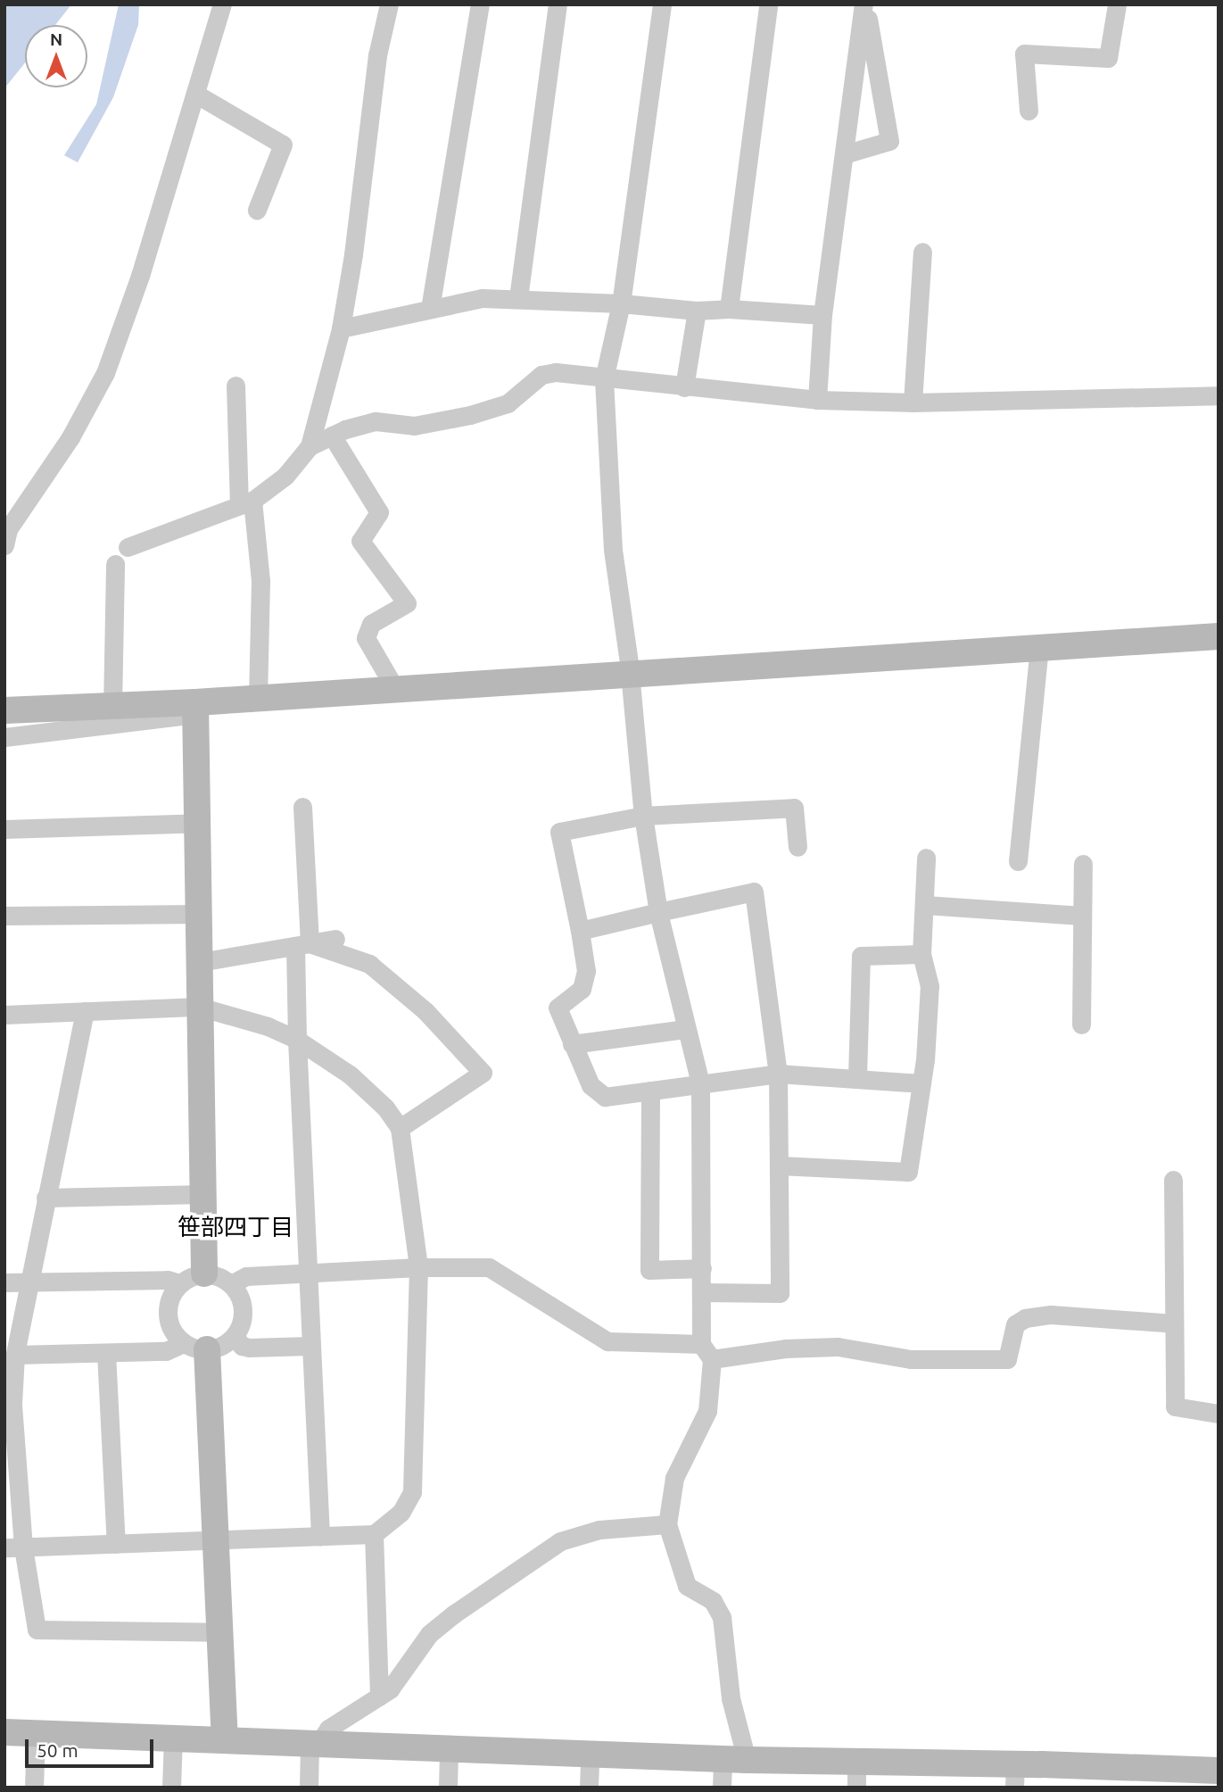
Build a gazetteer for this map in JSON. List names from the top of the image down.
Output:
{
  "districts": ["笹部四丁目"],
  "scale_bar": "50 m",
  "north": "top"
}
